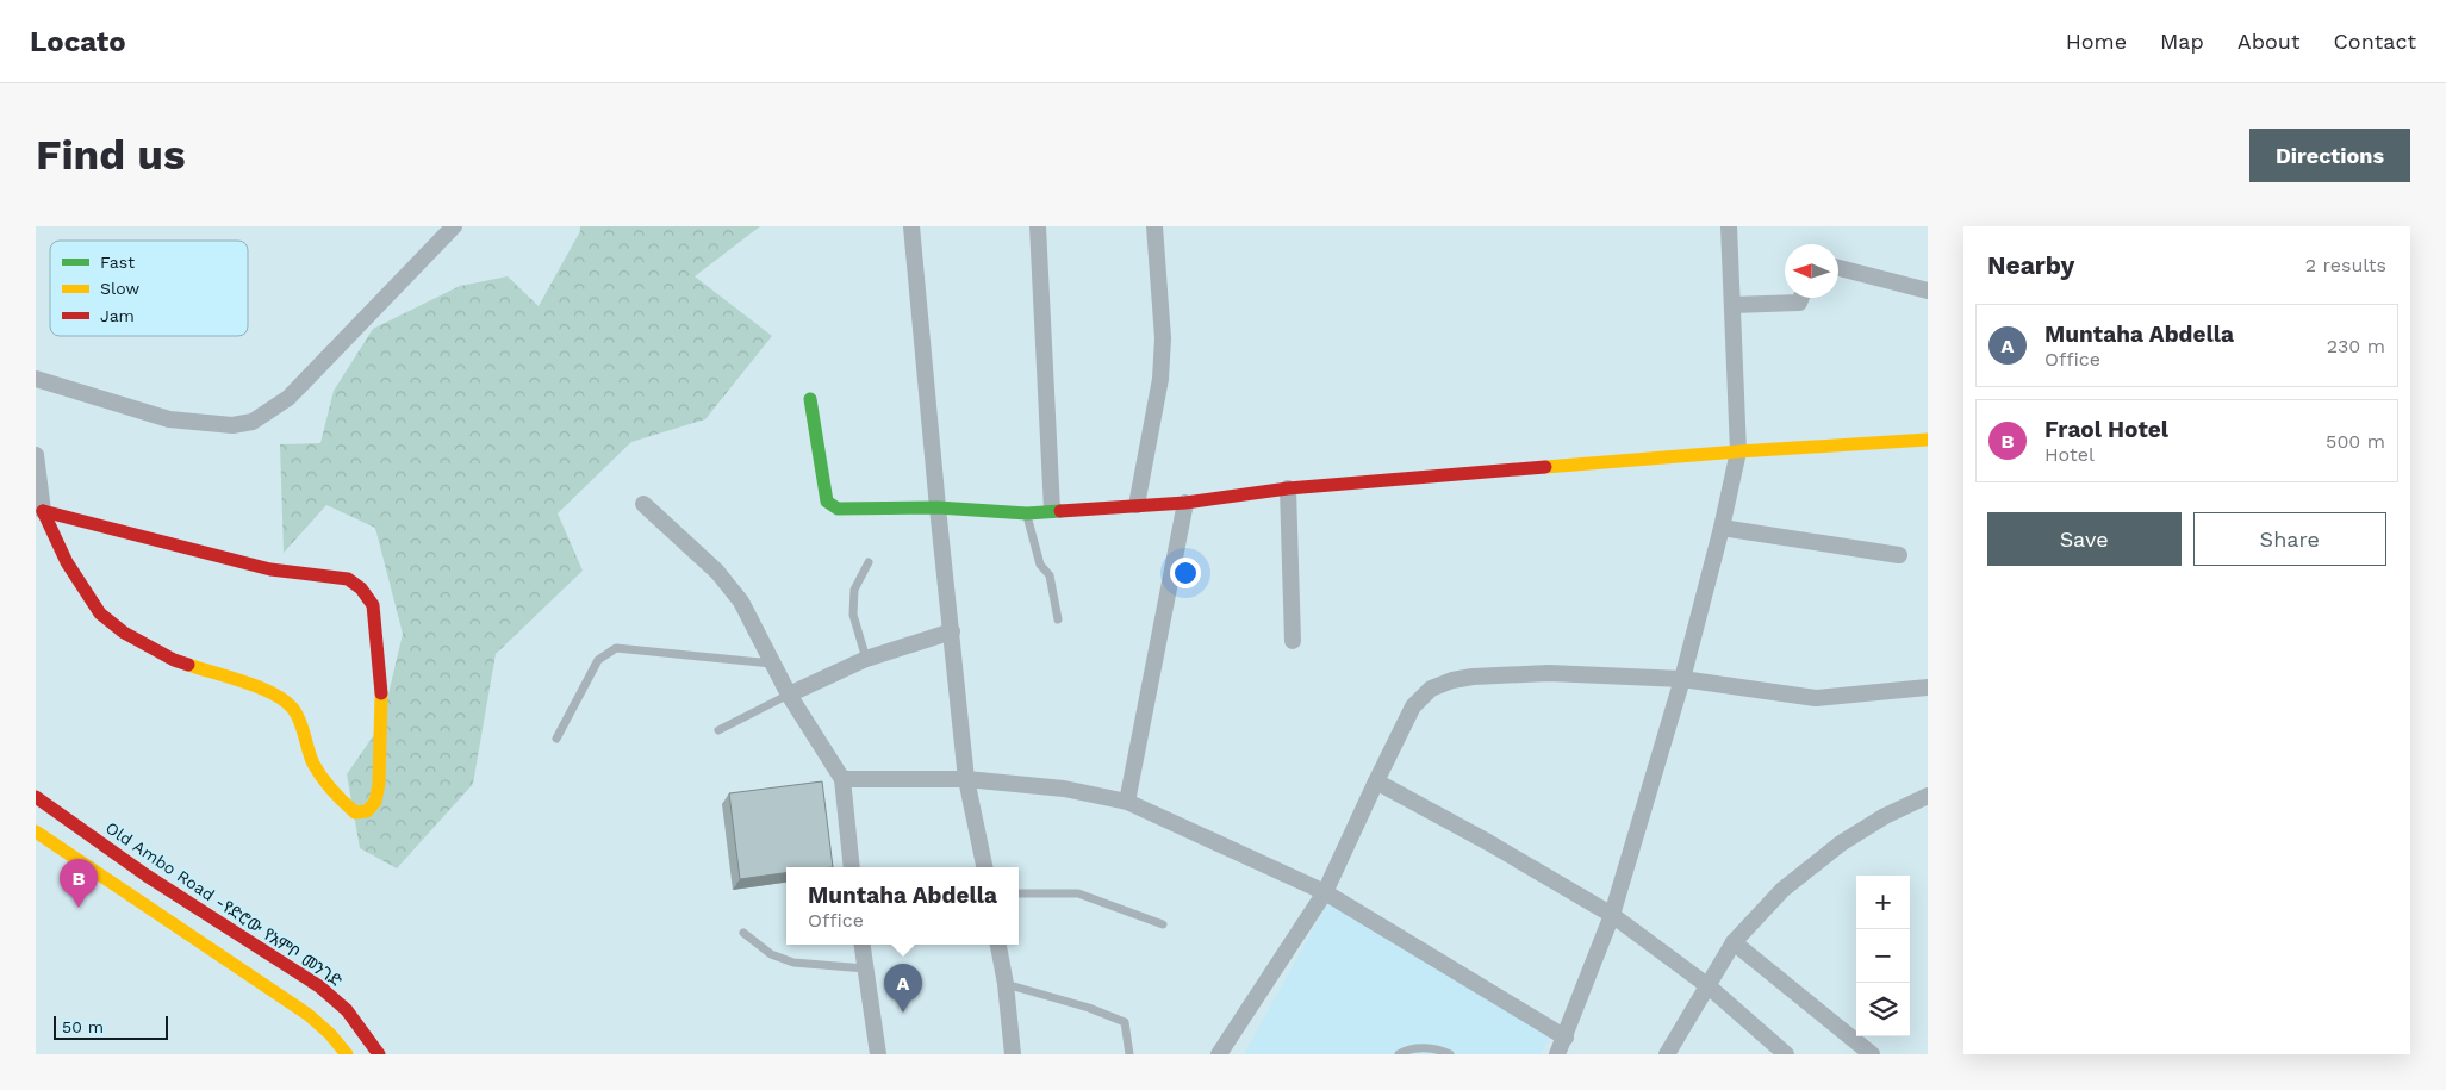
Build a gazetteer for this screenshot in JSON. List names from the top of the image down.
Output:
{
  "streets": {
    "street": ["Old Ambo Road -የድሮው የአምቦ መንገድ"]
  },
  "legend": ["Fast", "Slow", "Jam"],
  "scale_bar": "50 m",
  "north": "left",
  "page": {
    "header": "Locato",
    "nav": [
      "Home",
      "Map",
      "About",
      "Contact"
    ],
    "buttons": [
      "Directions",
      ["Save", "Share"]
    ],
    "title": "Find us",
    "heading": ["Nearby", "2 results"],
    "list": [
      {
        "mark": "A",
        "name": "Muntaha Abdella",
        "note": "Office",
        "value": "230 m"
      },
      {
        "mark": "B",
        "name": "Fraol Hotel",
        "note": "Hotel",
        "value": "500 m"
      }
    ],
    "pins": ["B", "A"],
    "popup": ["Muntaha Abdella", "Office"],
    "map_buttons": ["+", "−"],
    "scale": "50 m"
  }
}
